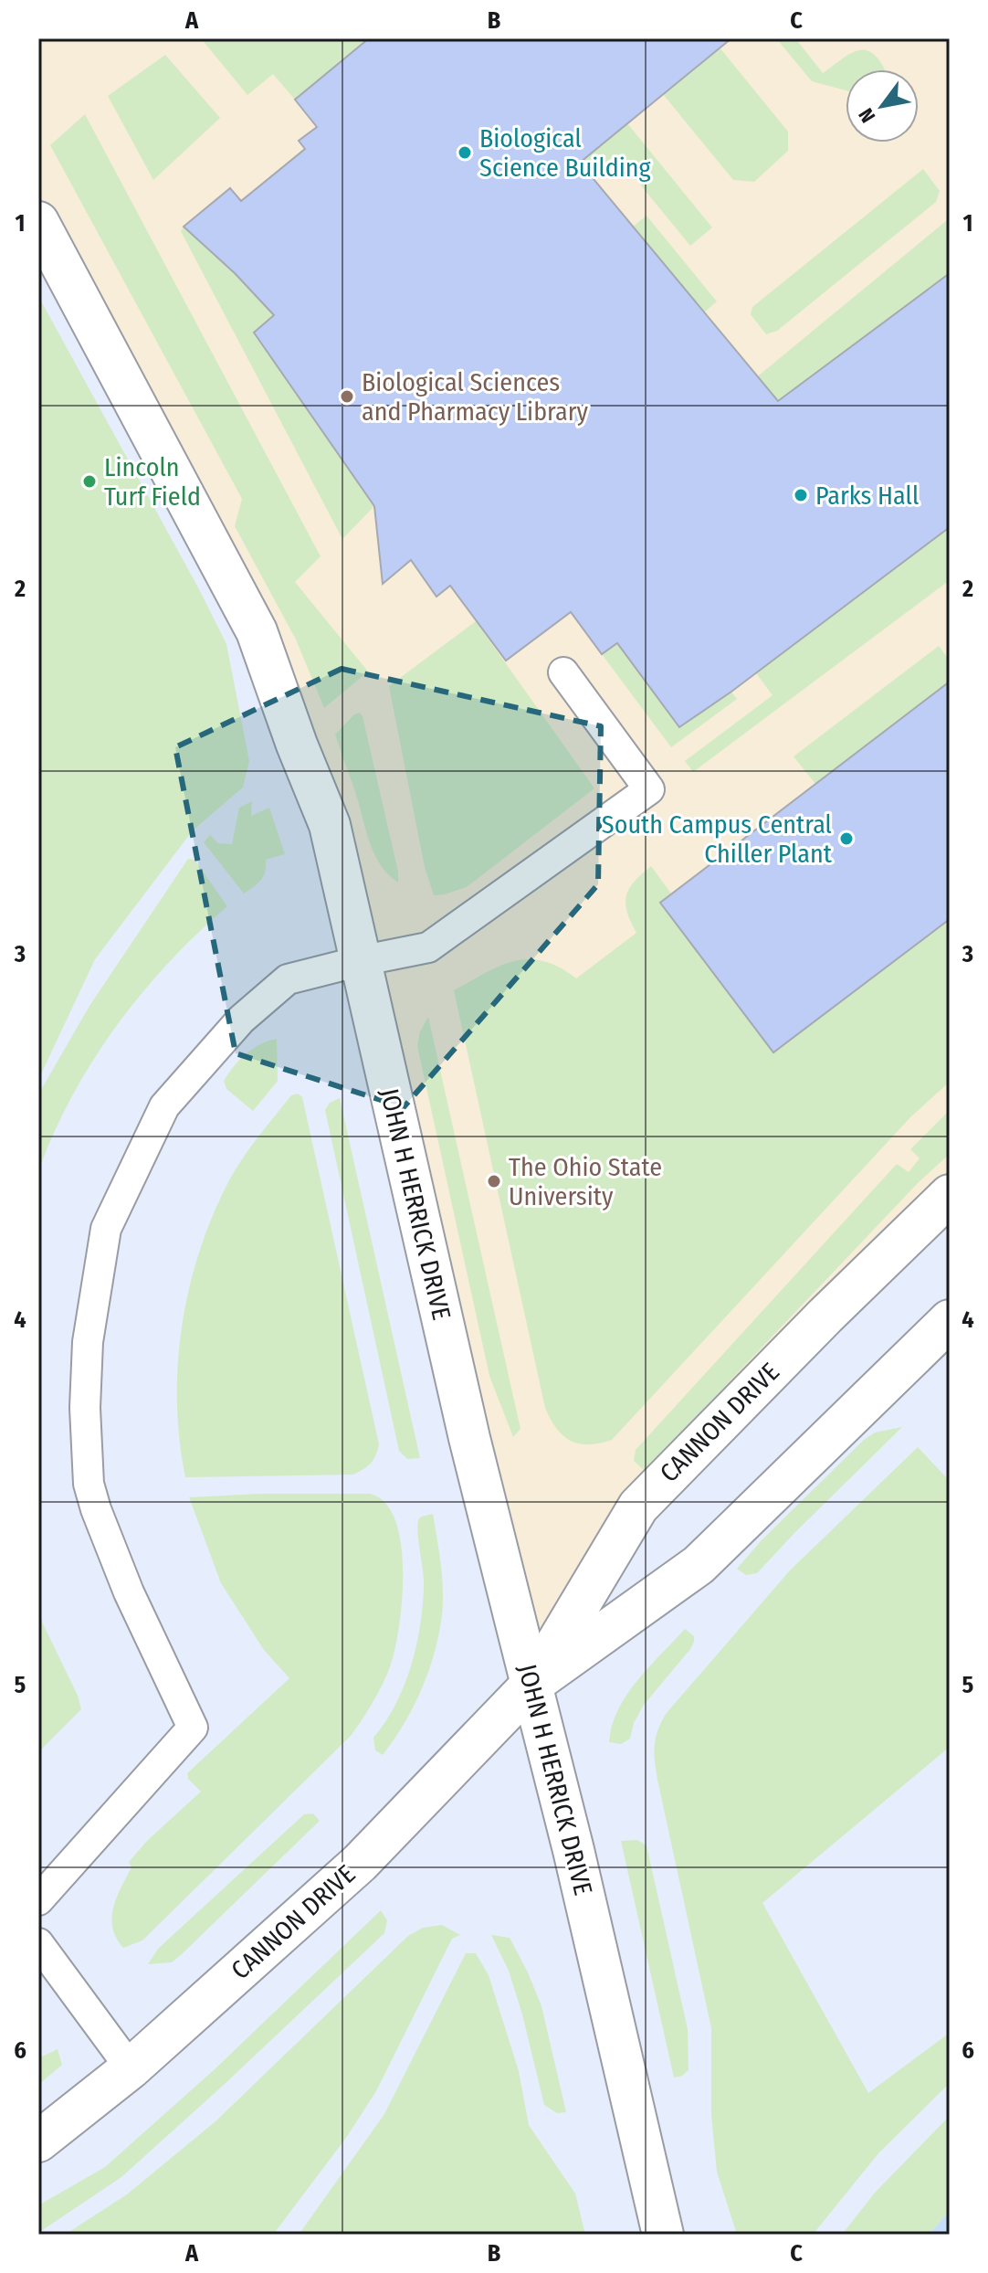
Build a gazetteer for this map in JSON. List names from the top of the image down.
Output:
{
  "streets": {
    "street": ["JOHN H HERRICK DRIVE", "CANNON DRIVE"]
  },
  "crossings": [
    ["JOHN H HERRICK DRIVE", "CANNON DRIVE"]
  ],
  "places": [
    "Biological Science Building",
    "Biological Sciences and Pharmacy Library",
    "Lincoln Turf Field",
    "Parks Hall",
    "South Campus Central Chiller Plant",
    "The Ohio State University"
  ],
  "north": "bottom left",
  "grid": {
    "columns": ["A", "B", "C"],
    "rows": [
      "1",
      "2",
      "3",
      "4",
      "5",
      "6"
    ]
  }
}
